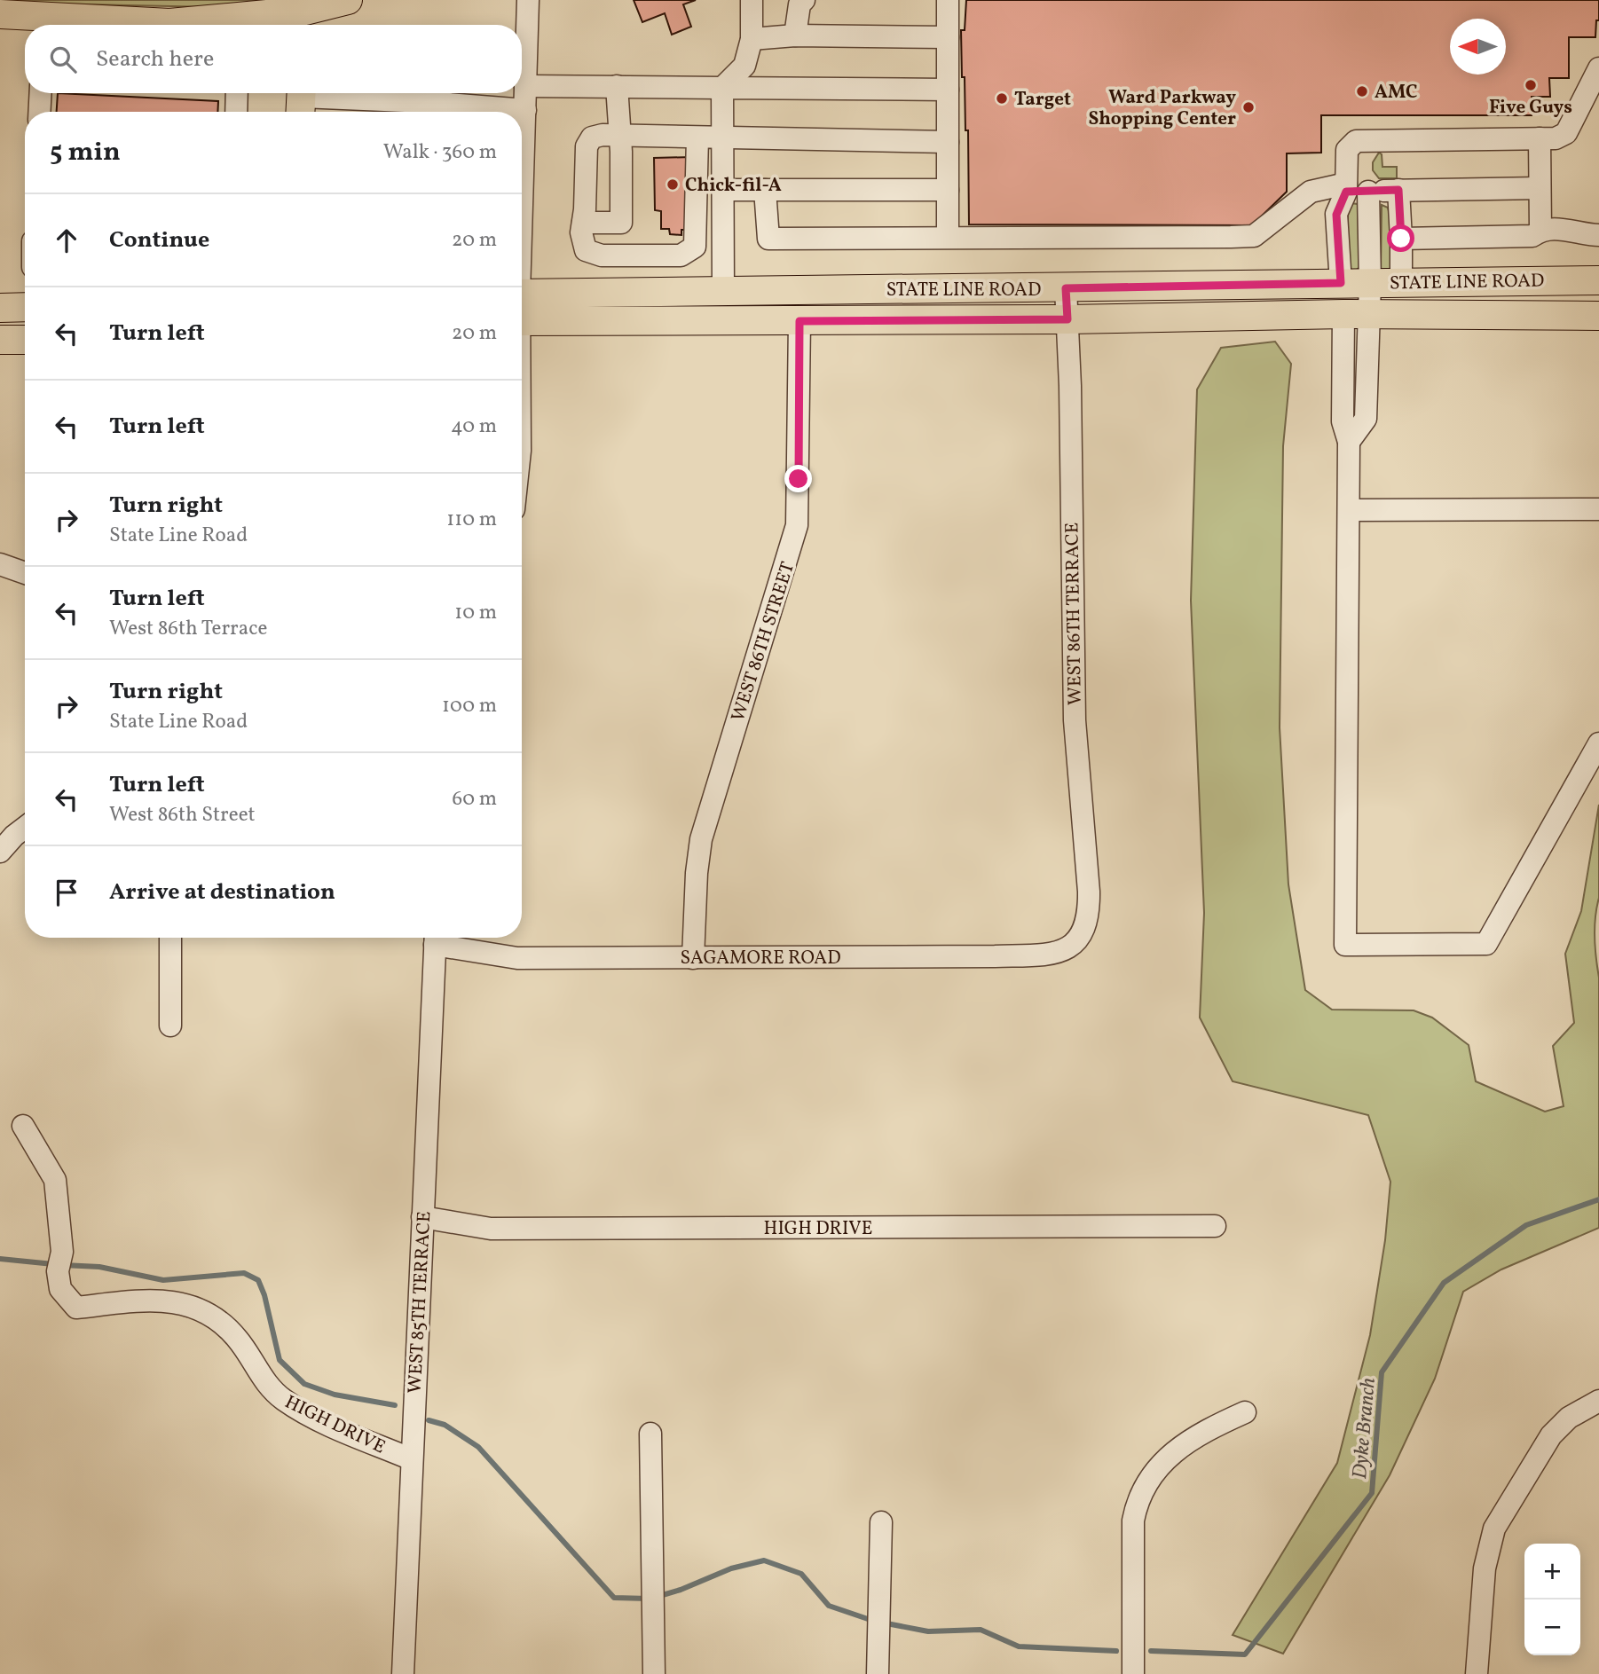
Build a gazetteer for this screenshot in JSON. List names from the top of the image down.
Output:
{
  "streets": {
    "main road": ["STATE LINE ROAD"],
    "street": [
      "WEST 86TH TERRACE",
      "WEST 86TH STREET",
      "SAGAMORE ROAD",
      "HIGH DRIVE",
      "WEST 85TH TERRACE"
    ]
  },
  "crossings": [
    ["STATE LINE ROAD", "WEST 86TH TERRACE"],
    ["STATE LINE ROAD", "WEST 86TH STREET"],
    ["WEST 86TH TERRACE", "SAGAMORE ROAD"],
    ["WEST 86TH STREET", "SAGAMORE ROAD"],
    ["SAGAMORE ROAD", "WEST 85TH TERRACE"],
    ["HIGH DRIVE", "WEST 85TH TERRACE"]
  ],
  "water": ["Dyke Branch"],
  "places": [
    "Five Guys",
    "AMC",
    "Target",
    "Ward Parkway Shopping Center",
    "Chick-fil-A"
  ],
  "north": "left",
  "page": {
    "search": "Search here",
    "heading": ["5 min", "Walk · 360 m"],
    "list": [
      ["Continue", "20 m"],
      ["Turn left", "20 m"],
      ["Turn left", "40 m"],
      ["Turn right", "State Line Road", "110 m"],
      ["Turn left", "West 86th Terrace", "10 m"],
      ["Turn right", "State Line Road", "100 m"],
      ["Turn left", "West 86th Street", "60 m"],
      "Arrive at destination"
    ],
    "map_buttons": ["+", "−"]
  }
}
